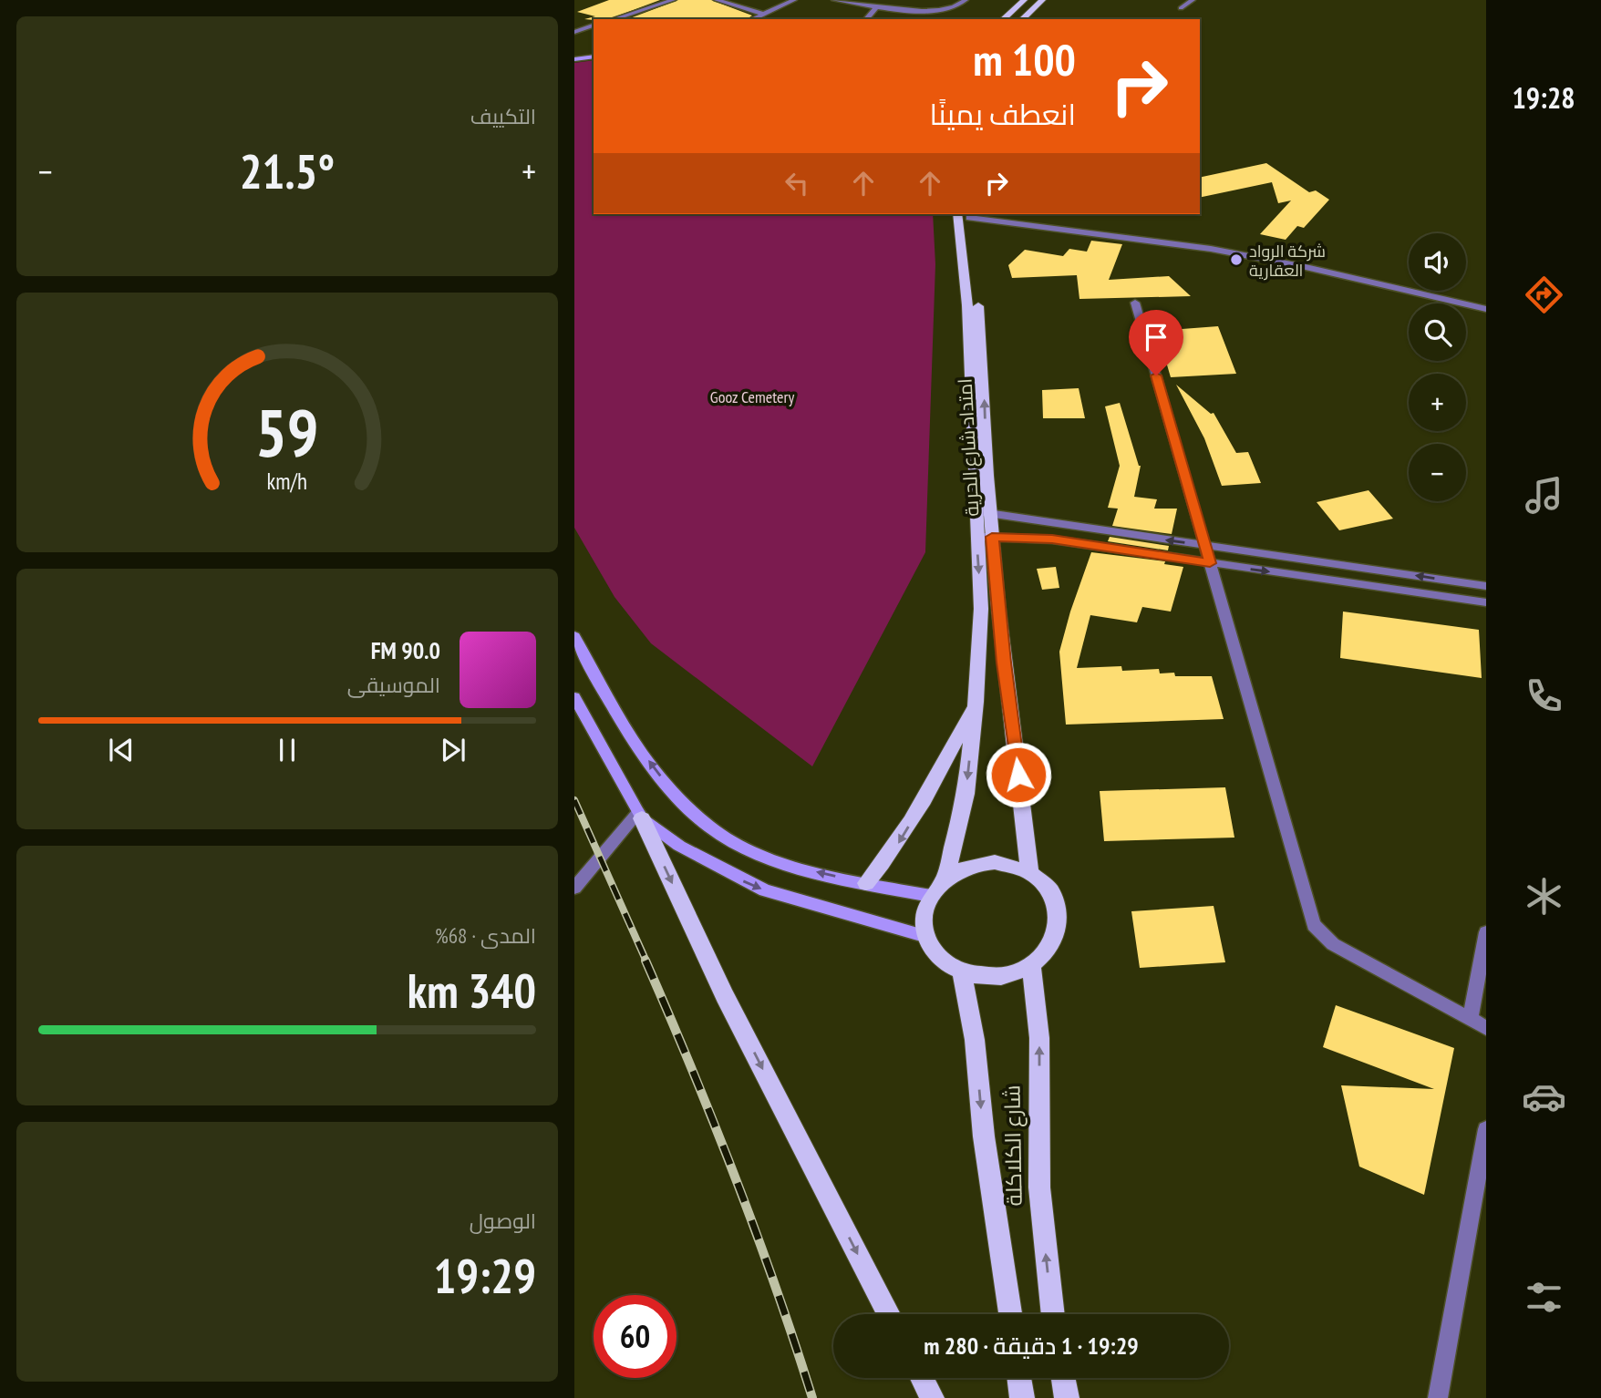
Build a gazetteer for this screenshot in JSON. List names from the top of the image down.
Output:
{
  "streets": {
    "main road": ["امتداد شارع الحرية", "شارع الكلاكلة"]
  },
  "crossings": [
    ["امتداد شارع الحرية", "شارع الكلاكلة"]
  ],
  "parks": ["Gooz Cemetery"],
  "places": ["شركة الرواد العقارية"],
  "page": {
    "tabs": "19:28",
    "tile": [
      "التكييف",
      ["المدى · 68%", "340 km"],
      ["الوصول", "19:29"]
    ],
    "turn": ["100 m", "انعطف يمينًا"],
    "heat": ["−", "21.5°", "+"],
    "map_buttons": ["+", "−"],
    "song": ["90.0 FM", "الموسيقى"],
    "limit": "60",
    "trip": "19:29 · 1 دقيقة · 280 m",
    "gauge": ["59", "km/h"]
  }
}
